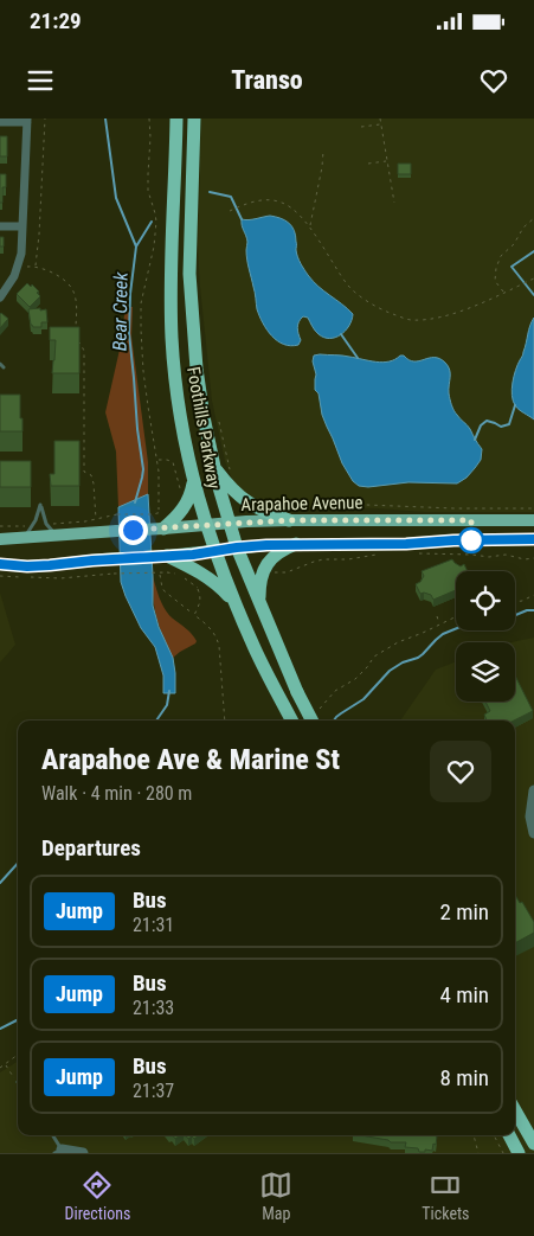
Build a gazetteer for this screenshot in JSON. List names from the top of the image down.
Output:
{
  "streets": {
    "highway": ["Foothills Parkway"],
    "main road": ["Arapahoe Avenue"]
  },
  "crossings": [
    ["Foothills Parkway", "Arapahoe Avenue"]
  ],
  "water": ["Bear Creek"],
  "lines": ["bus line Jump"],
  "page": {
    "status": "21:29",
    "header": "Transo",
    "heading": [
      ["Arapahoe Ave & Marine St", "Walk · 4 min · 280 m"],
      "Departures"
    ],
    "list": [
      {
        "mark": "Jump",
        "name": "Bus",
        "note": "21:31",
        "value": "2 min"
      },
      {
        "mark": "Jump",
        "name": "Bus",
        "note": "21:33",
        "value": "4 min"
      },
      {
        "mark": "Jump",
        "name": "Bus",
        "note": "21:37",
        "value": "8 min"
      }
    ],
    "tabs": ["Directions", "Map", "Tickets"]
  }
}
